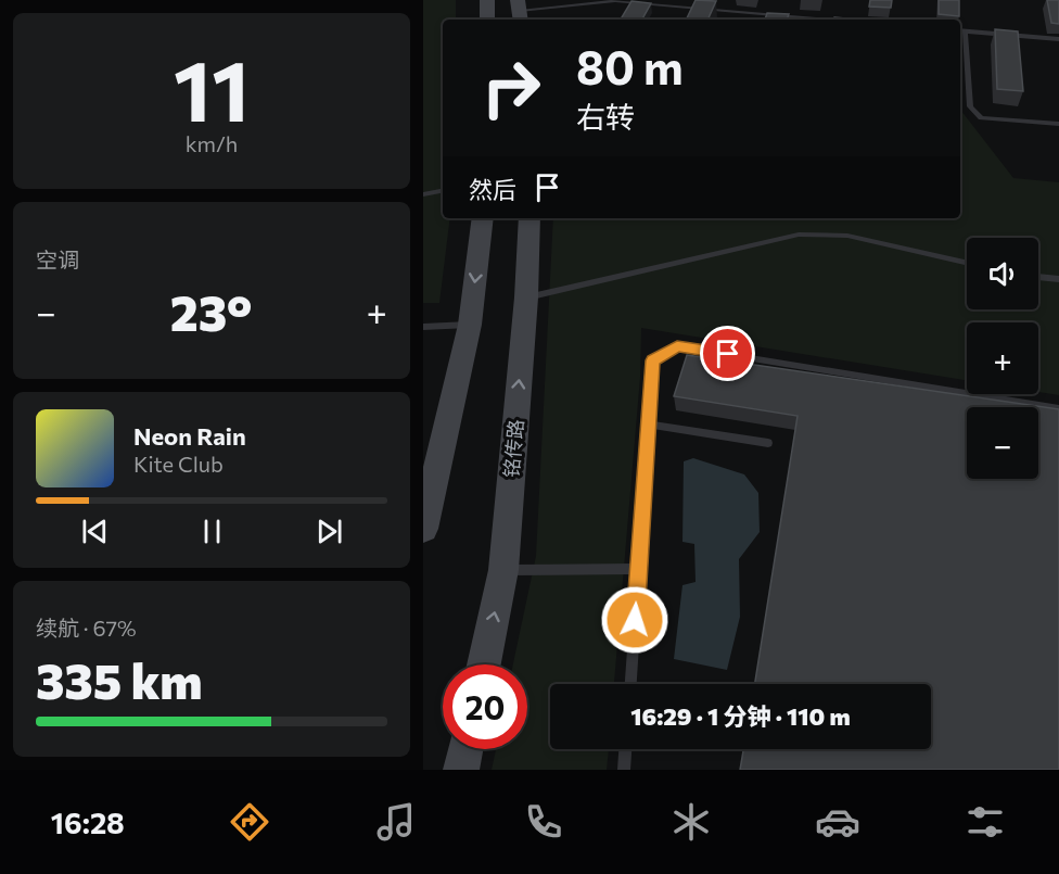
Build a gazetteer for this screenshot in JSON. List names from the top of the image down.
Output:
{
  "streets": {
    "main road": ["铭传路"]
  },
  "page": {
    "tile": [
      ["11", "km/h"],
      "空调",
      ["续航 · 67%", "335 km"]
    ],
    "turn": ["80 m", "右转"],
    "then": "然后",
    "map_buttons": ["+", "−"],
    "heat": ["−", "23°", "+"],
    "song": ["Neon Rain", "Kite Club"],
    "limit": "20",
    "trip": "16:29 · 1 分钟 · 110 m",
    "tabs": "16:28"
  }
}
